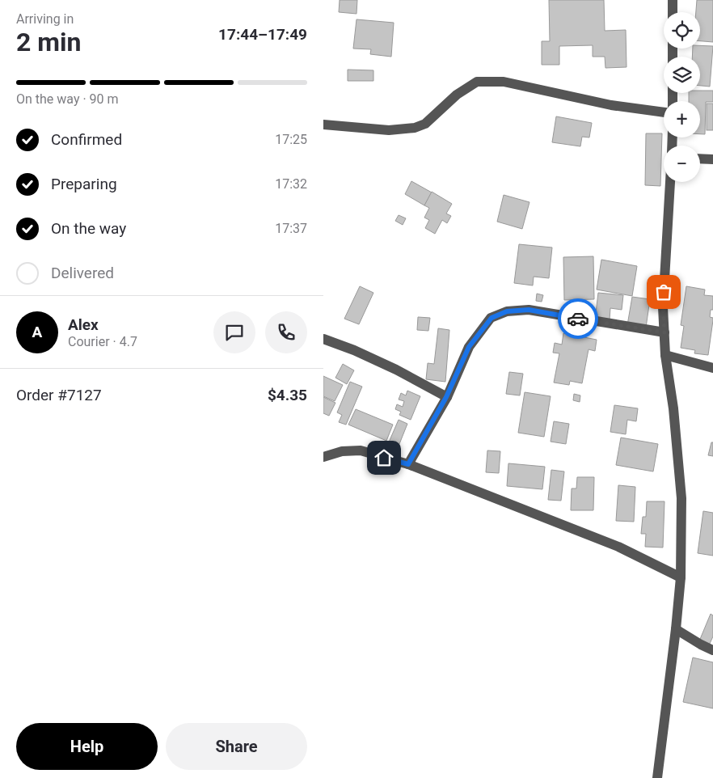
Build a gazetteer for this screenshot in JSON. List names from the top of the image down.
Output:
{
  "page": {
    "heading": ["2 min", "Arriving in", "17:44–17:49"],
    "panel": [
      "Alex",
      "Courier · 4.7",
      "Order #7127",
      "$4.35"
    ],
    "map_buttons": ["+", "−"],
    "bar": "On the way · 90 m",
    "list": [
      ["Confirmed", "17:25"],
      ["Preparing", "17:32"],
      ["On the way", "17:37"],
      "Delivered"
    ],
    "round": "A",
    "buttons": ["Help", "Share"]
  }
}
